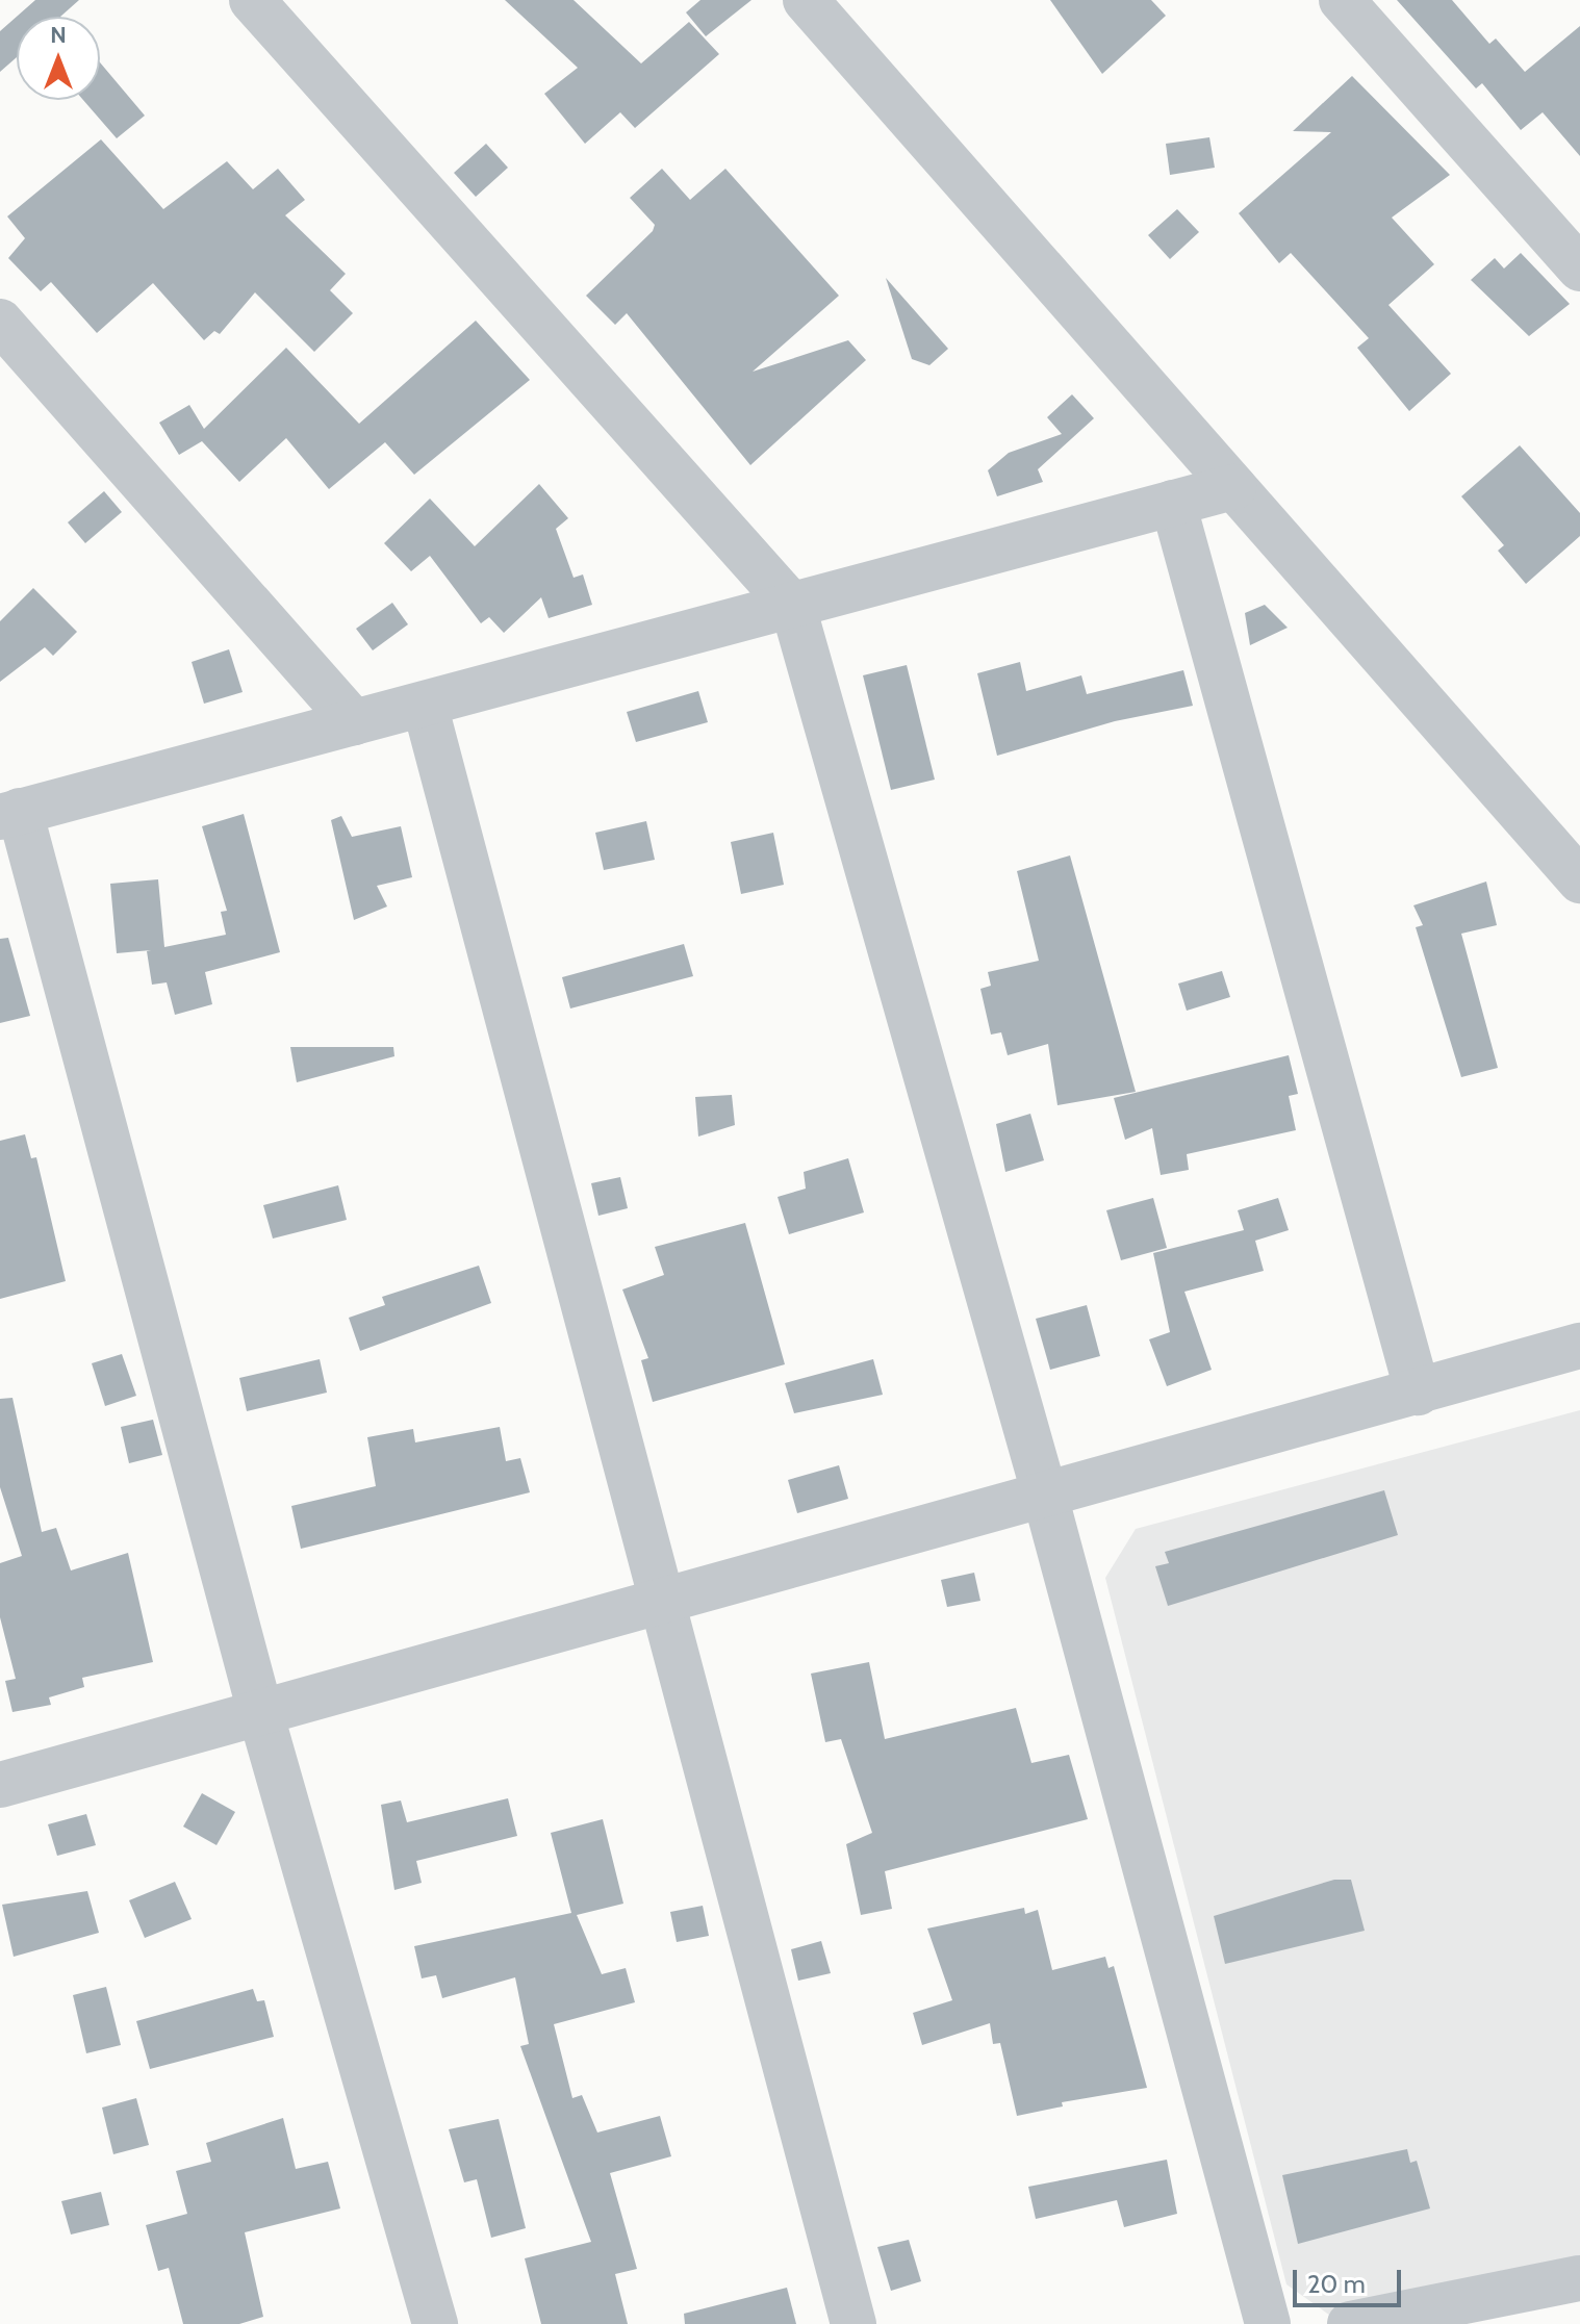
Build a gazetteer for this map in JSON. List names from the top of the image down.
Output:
{
  "scale_bar": "20 m",
  "north": "top"
}
